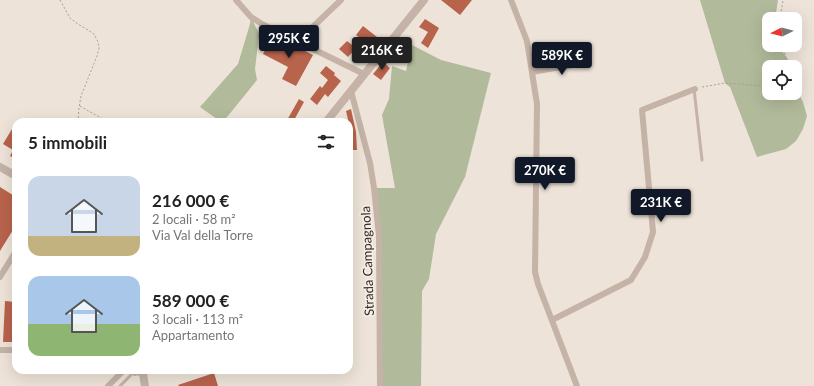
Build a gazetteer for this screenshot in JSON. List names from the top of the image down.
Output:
{
  "streets": {
    "street": ["Strada Campagnola"]
  },
  "north": "left",
  "page": {
    "price": [
      "295K €",
      "216K €",
      "589K €",
      "270K €",
      "231K €"
    ],
    "heading": "5 immobili",
    "list": [
      {
        "name": "216 000 €",
        "note": "2 locali · 58 m² · Via Val della Torre"
      },
      {
        "name": "589 000 €",
        "note": "3 locali · 113 m² · Appartamento"
      }
    ]
  }
}
